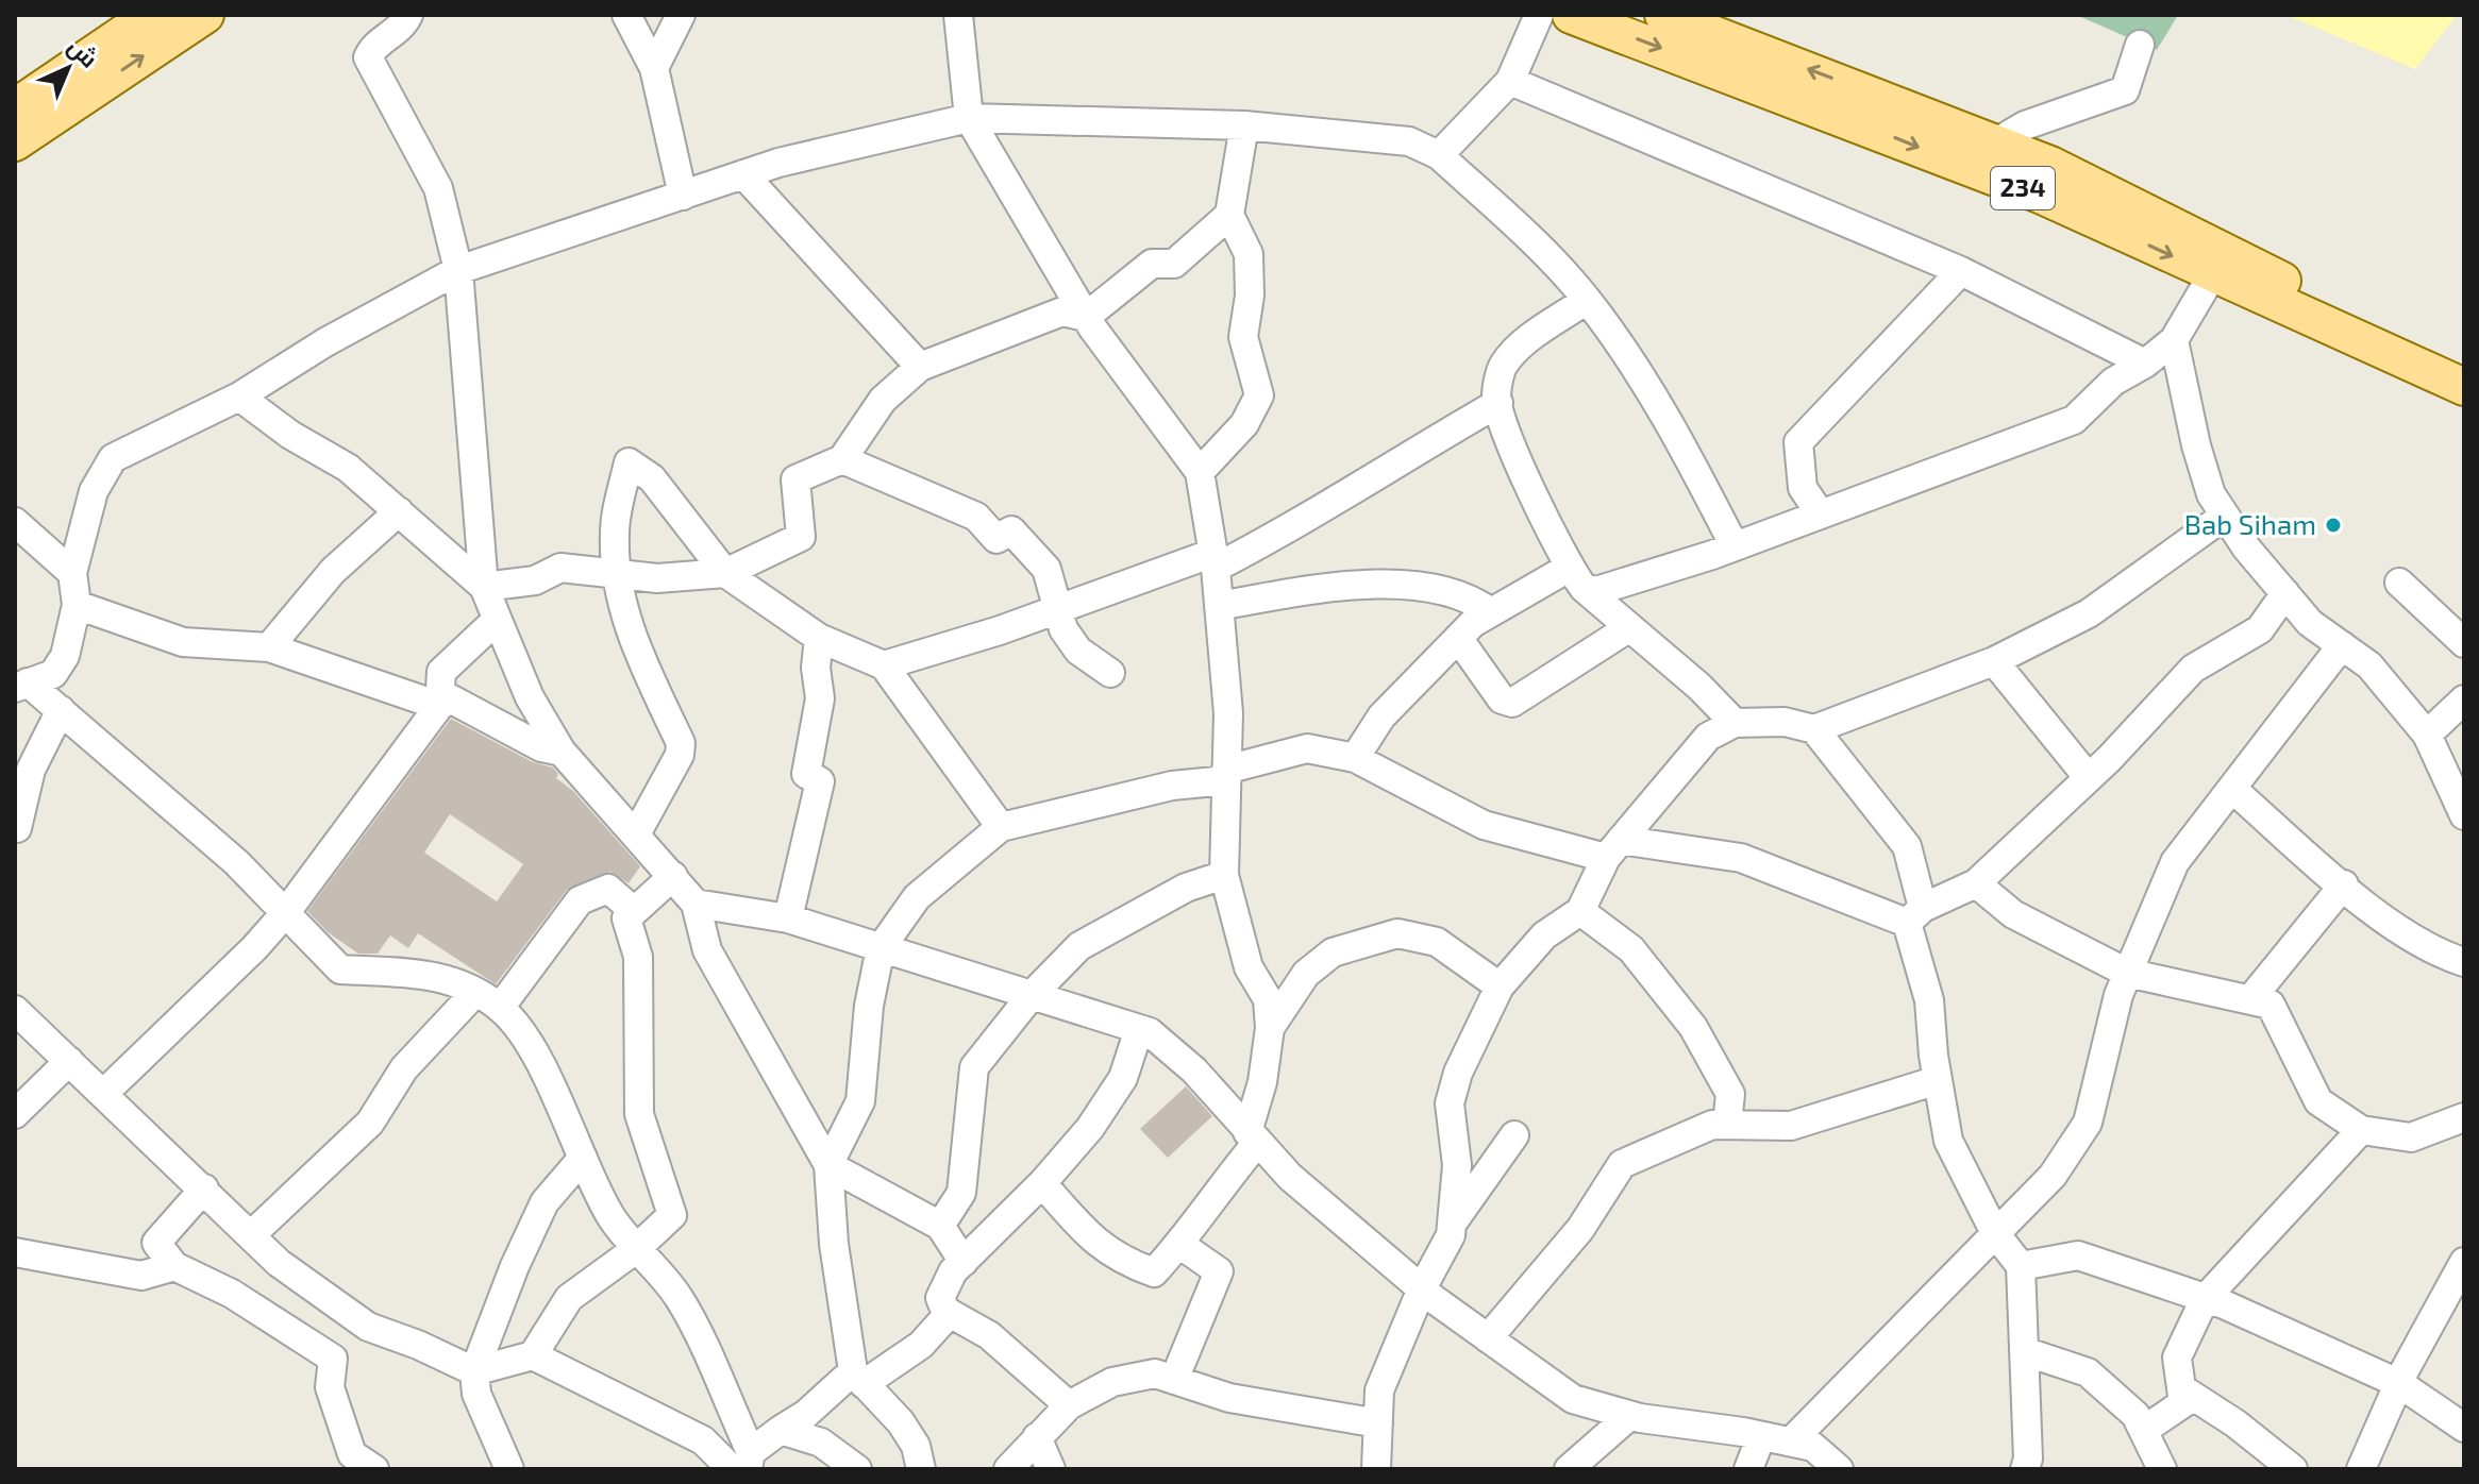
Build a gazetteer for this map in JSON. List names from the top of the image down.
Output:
{
  "streets": {
    "main road": ["234"]
  },
  "places": ["Bab Siham"],
  "north": "top right"
}
